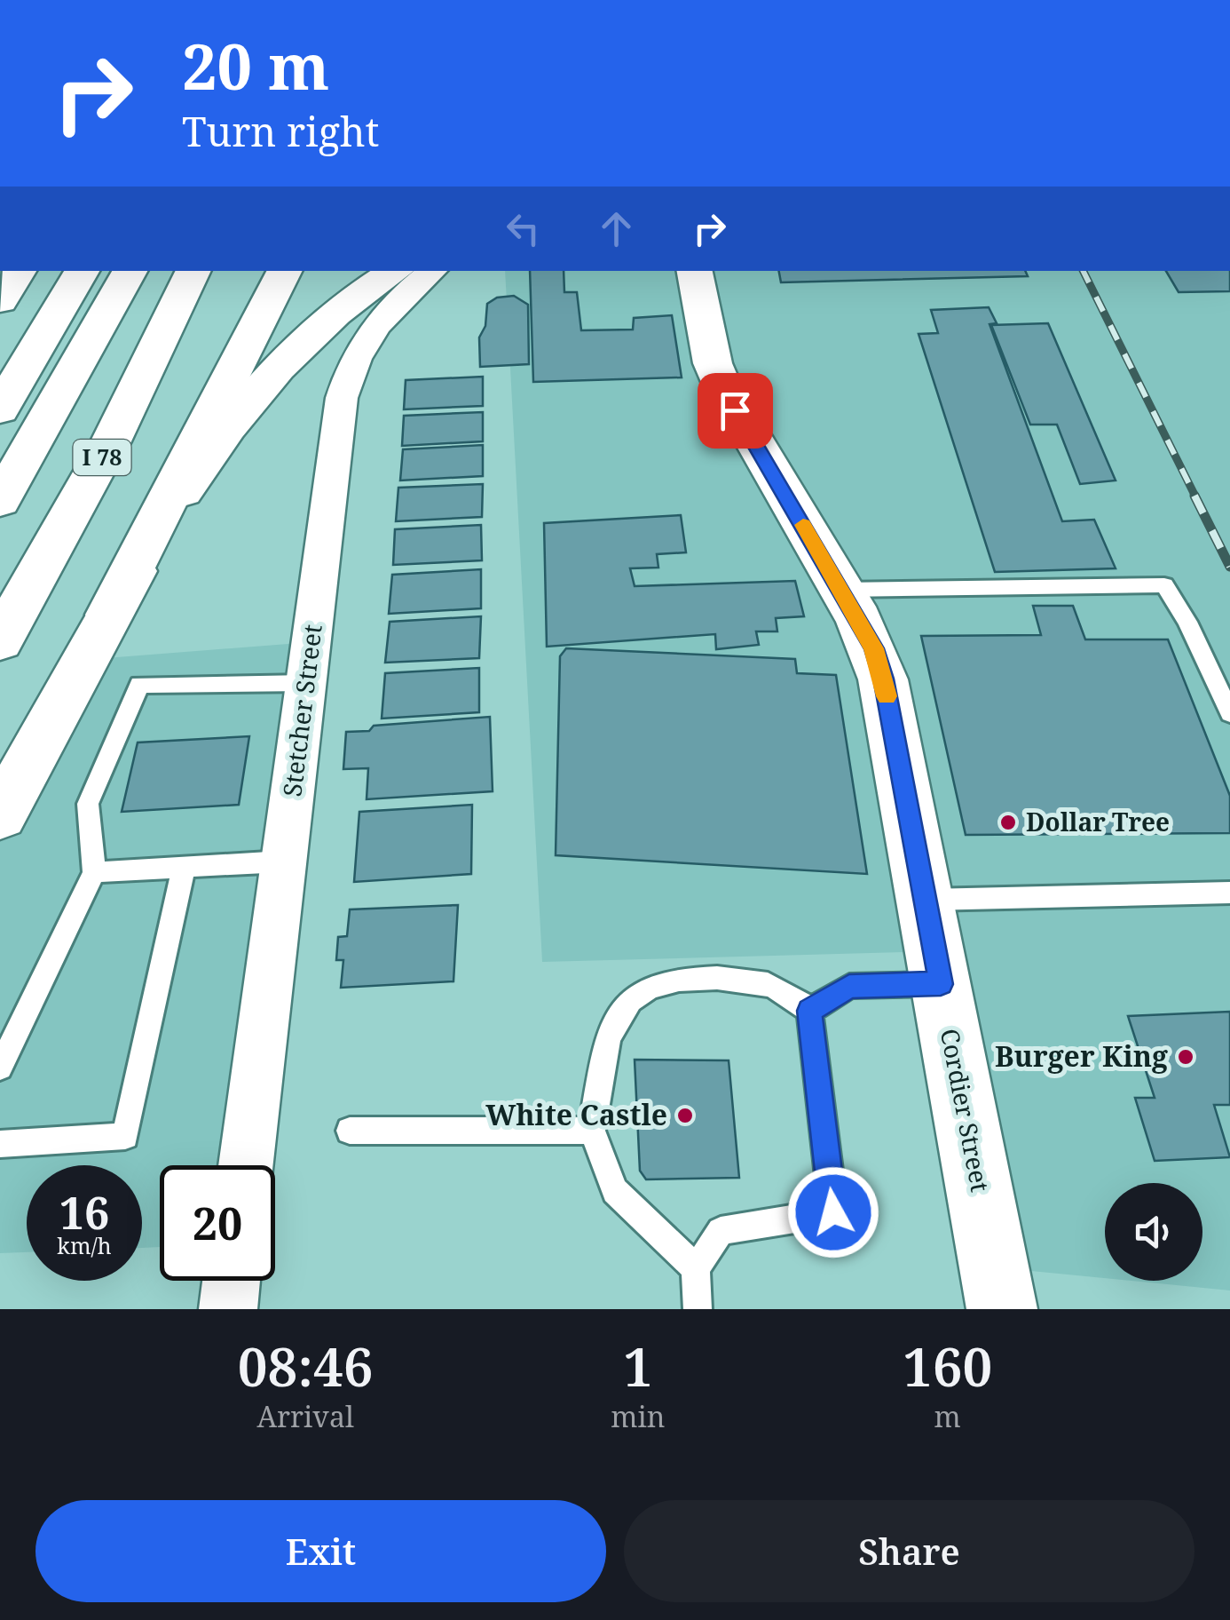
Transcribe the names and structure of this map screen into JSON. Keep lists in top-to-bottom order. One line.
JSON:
{"streets":{"main road":["I 78","Cordier Street"],"street":["Stetcher Street"]},"places":["Dollar Tree","Burger King","White Castle"],"page":{"turn":["20 m","Turn right"],"speed":"16 km/h","limit":"20","eta":["08:46","Arrival","1","min","160","m"],"buttons":["Exit","Share"]}}
